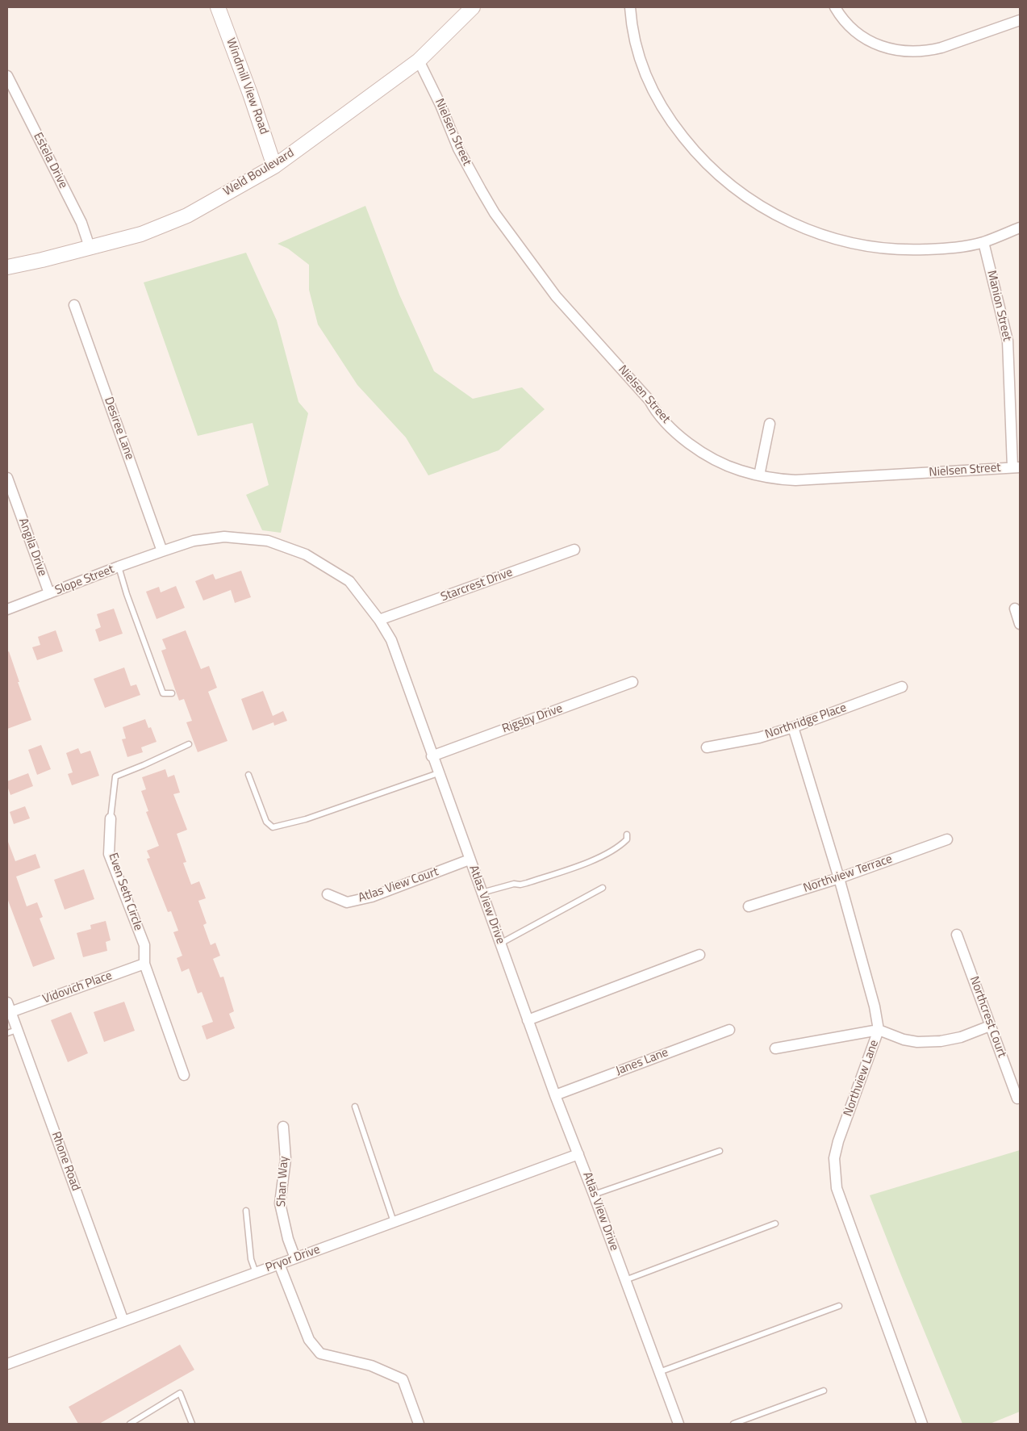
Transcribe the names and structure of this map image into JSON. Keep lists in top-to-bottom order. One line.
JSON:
{"streets":{"main road":["Windmill View Road","Weld Boulevard"],"street":["Nielsen Street","Estela Drive","Manion Street","Desiree Lane","Angila Drive","Slope Street","Starcrest Drive","Rigsby Drive","Northridge Place","Northview Terrace","Atlas View Court","Even Seth Circle","Atlas View Drive","Vidovich Place","Northcrest Court","Janes Lane","Northview Lane","Rhone Road","Shan Way","Pryor Drive"]},"crossings":[["Windmill View Road","Weld Boulevard"],["Nielsen Street","Weld Boulevard"],["Nielsen Street","Manion Street"],["Estela Drive","Weld Boulevard"],["Desiree Lane","Slope Street"],["Desiree Lane","Atlas View Drive"],["Angila Drive","Slope Street"],["Slope Street","Atlas View Drive"],["Starcrest Drive","Atlas View Drive"],["Rigsby Drive","Atlas View Drive"],["Northridge Place","Northview Lane"],["Northview Terrace","Northview Lane"],["Atlas View Court","Atlas View Drive"],["Even Seth Circle","Vidovich Place"],["Atlas View Drive","Janes Lane"],["Atlas View Drive","Pryor Drive"],["Vidovich Place","Rhone Road"],["Rhone Road","Pryor Drive"],["Shan Way","Pryor Drive"]]}
